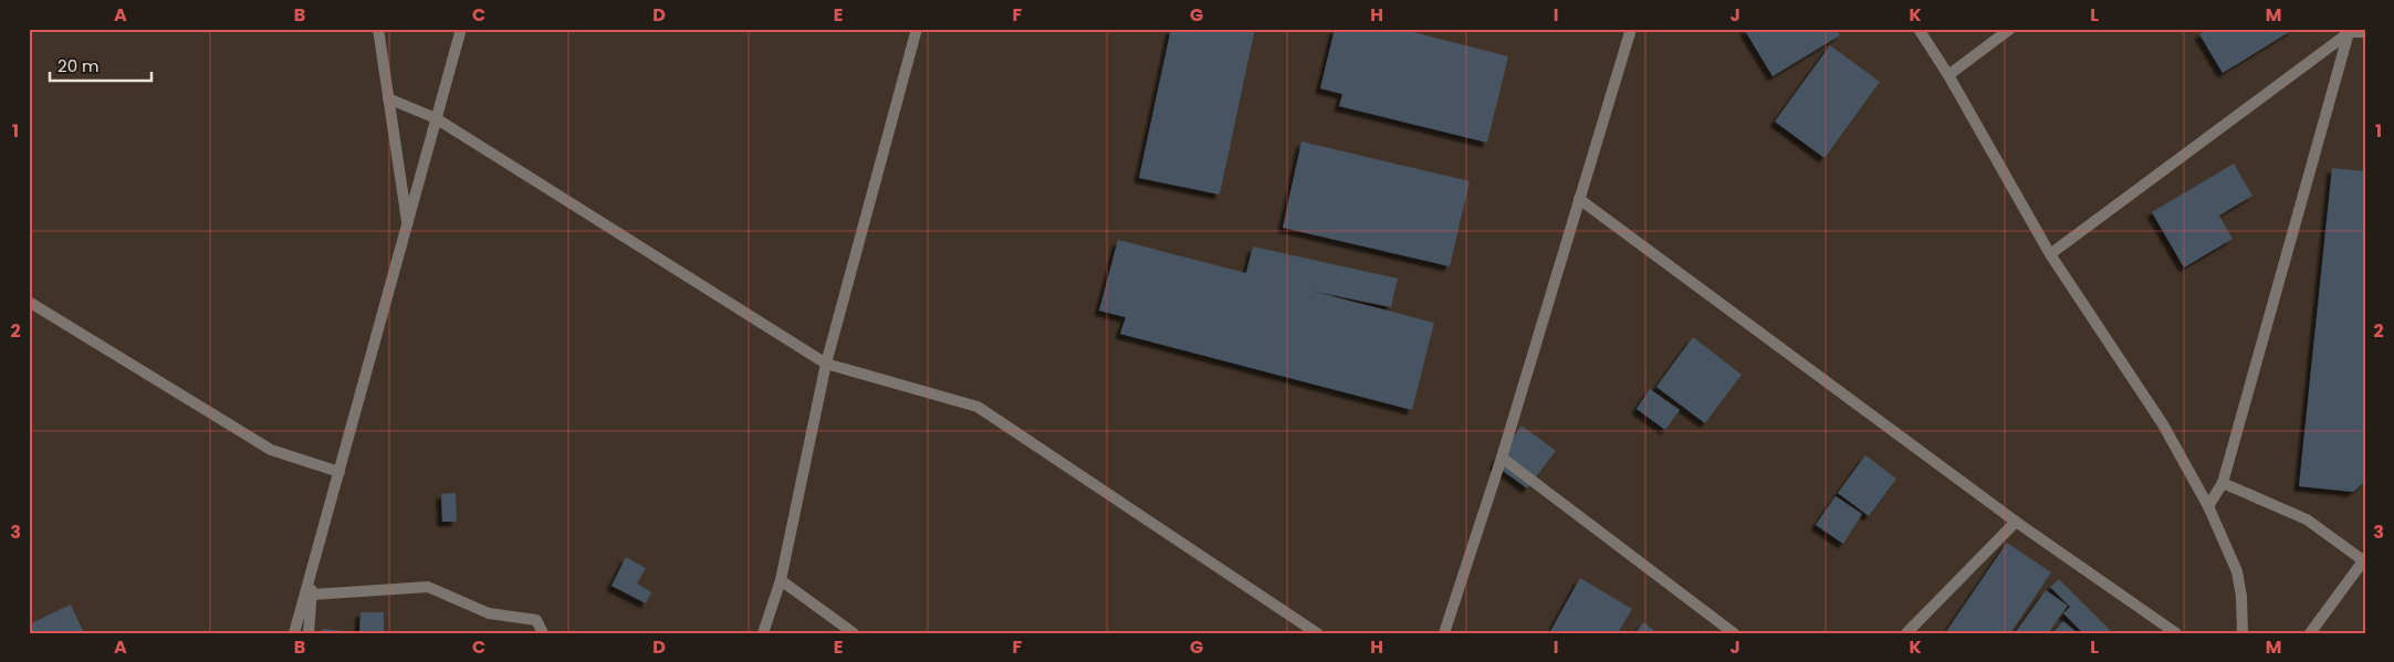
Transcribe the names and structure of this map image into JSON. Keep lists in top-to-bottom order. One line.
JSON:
{"scale_bar":"20 m","grid":{"columns":["A","B","C","D","E","F","G","H","I","J","K","L","M"],"rows":["1","2","3"]}}
